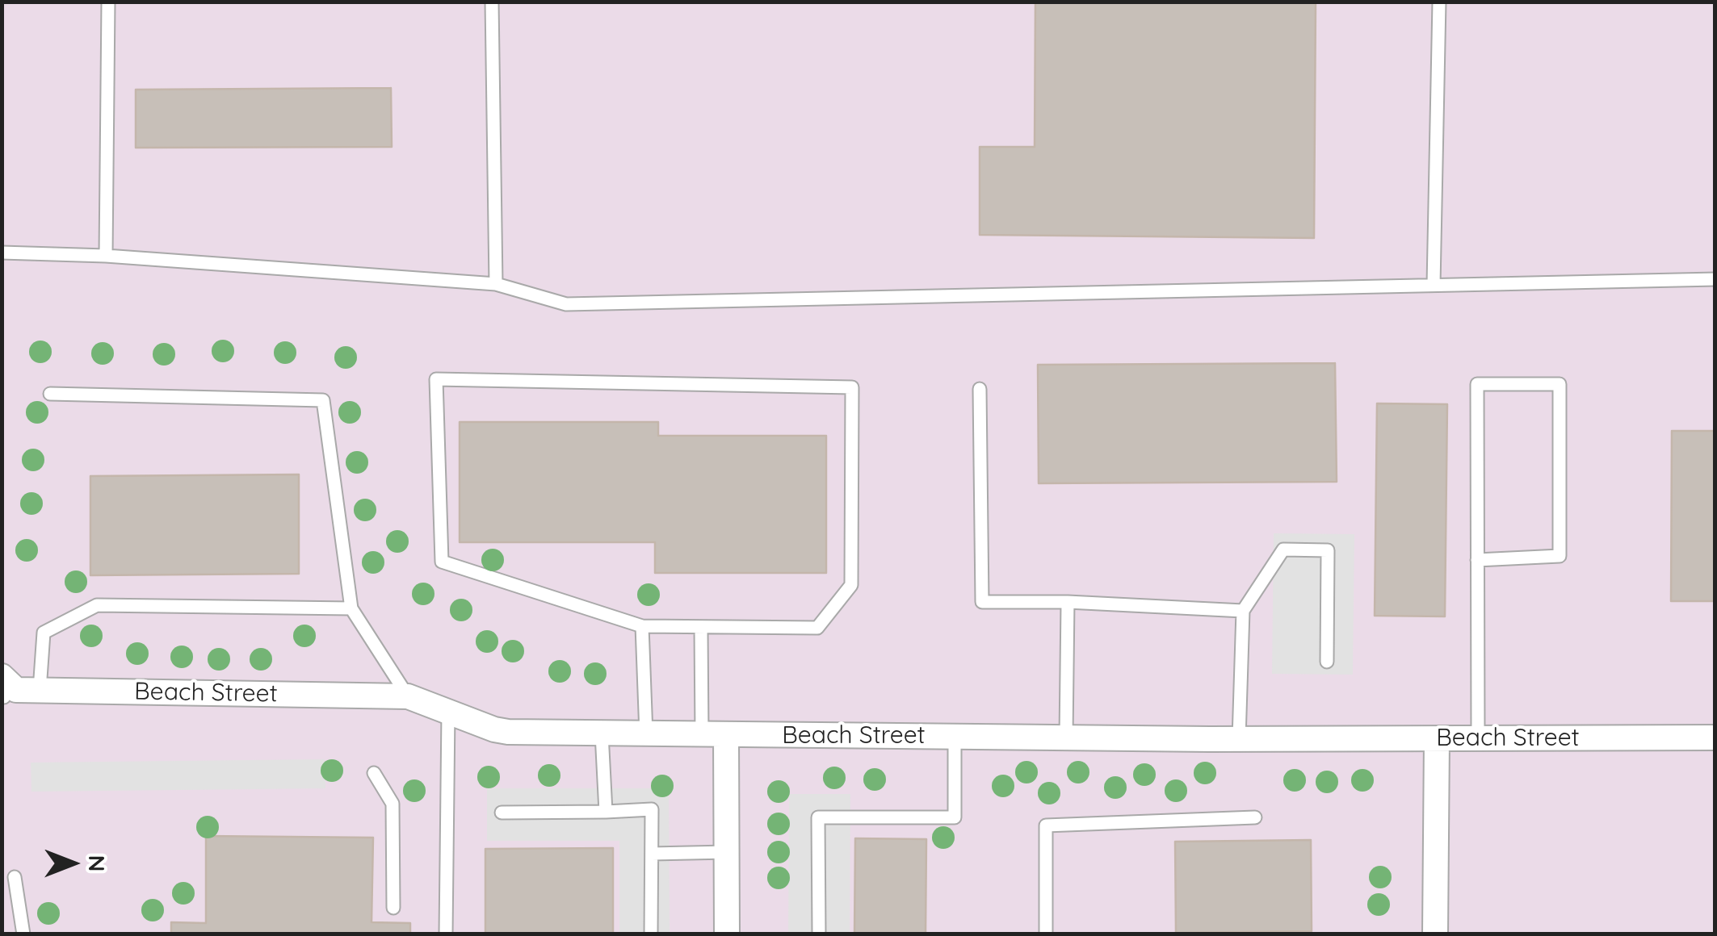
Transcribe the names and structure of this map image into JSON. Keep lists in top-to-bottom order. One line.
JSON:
{"streets":{"street":["Beach Street"]},"north":"right"}
